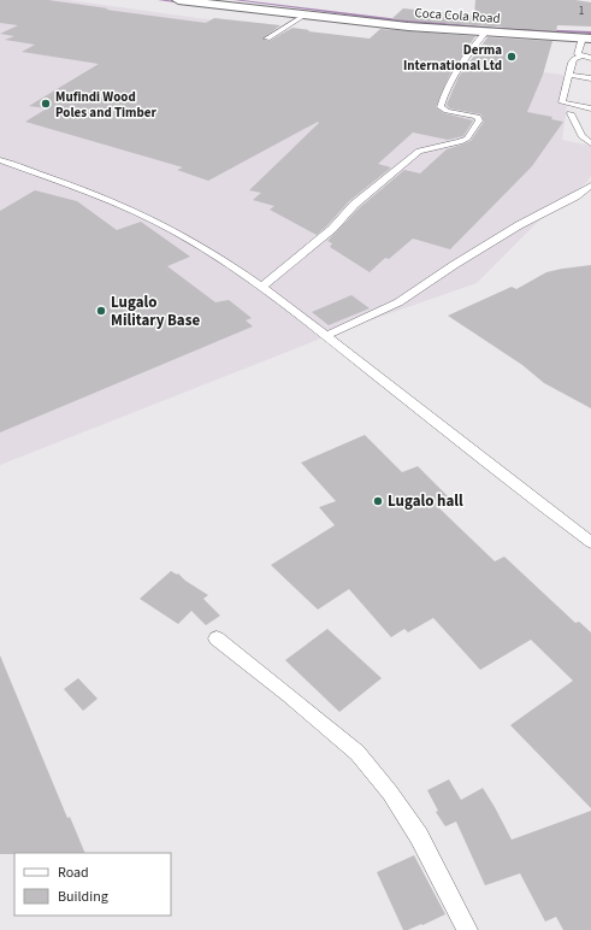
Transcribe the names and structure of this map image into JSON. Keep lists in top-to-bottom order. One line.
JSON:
{"streets":{"main road":["Coca Cola Road"]},"places":["Derma International Ltd","Mufindi Wood Poles and Timber","Lugalo Military Base","Lugalo hall"],"house_numbers":["1"],"legend":["Road","Building"]}
